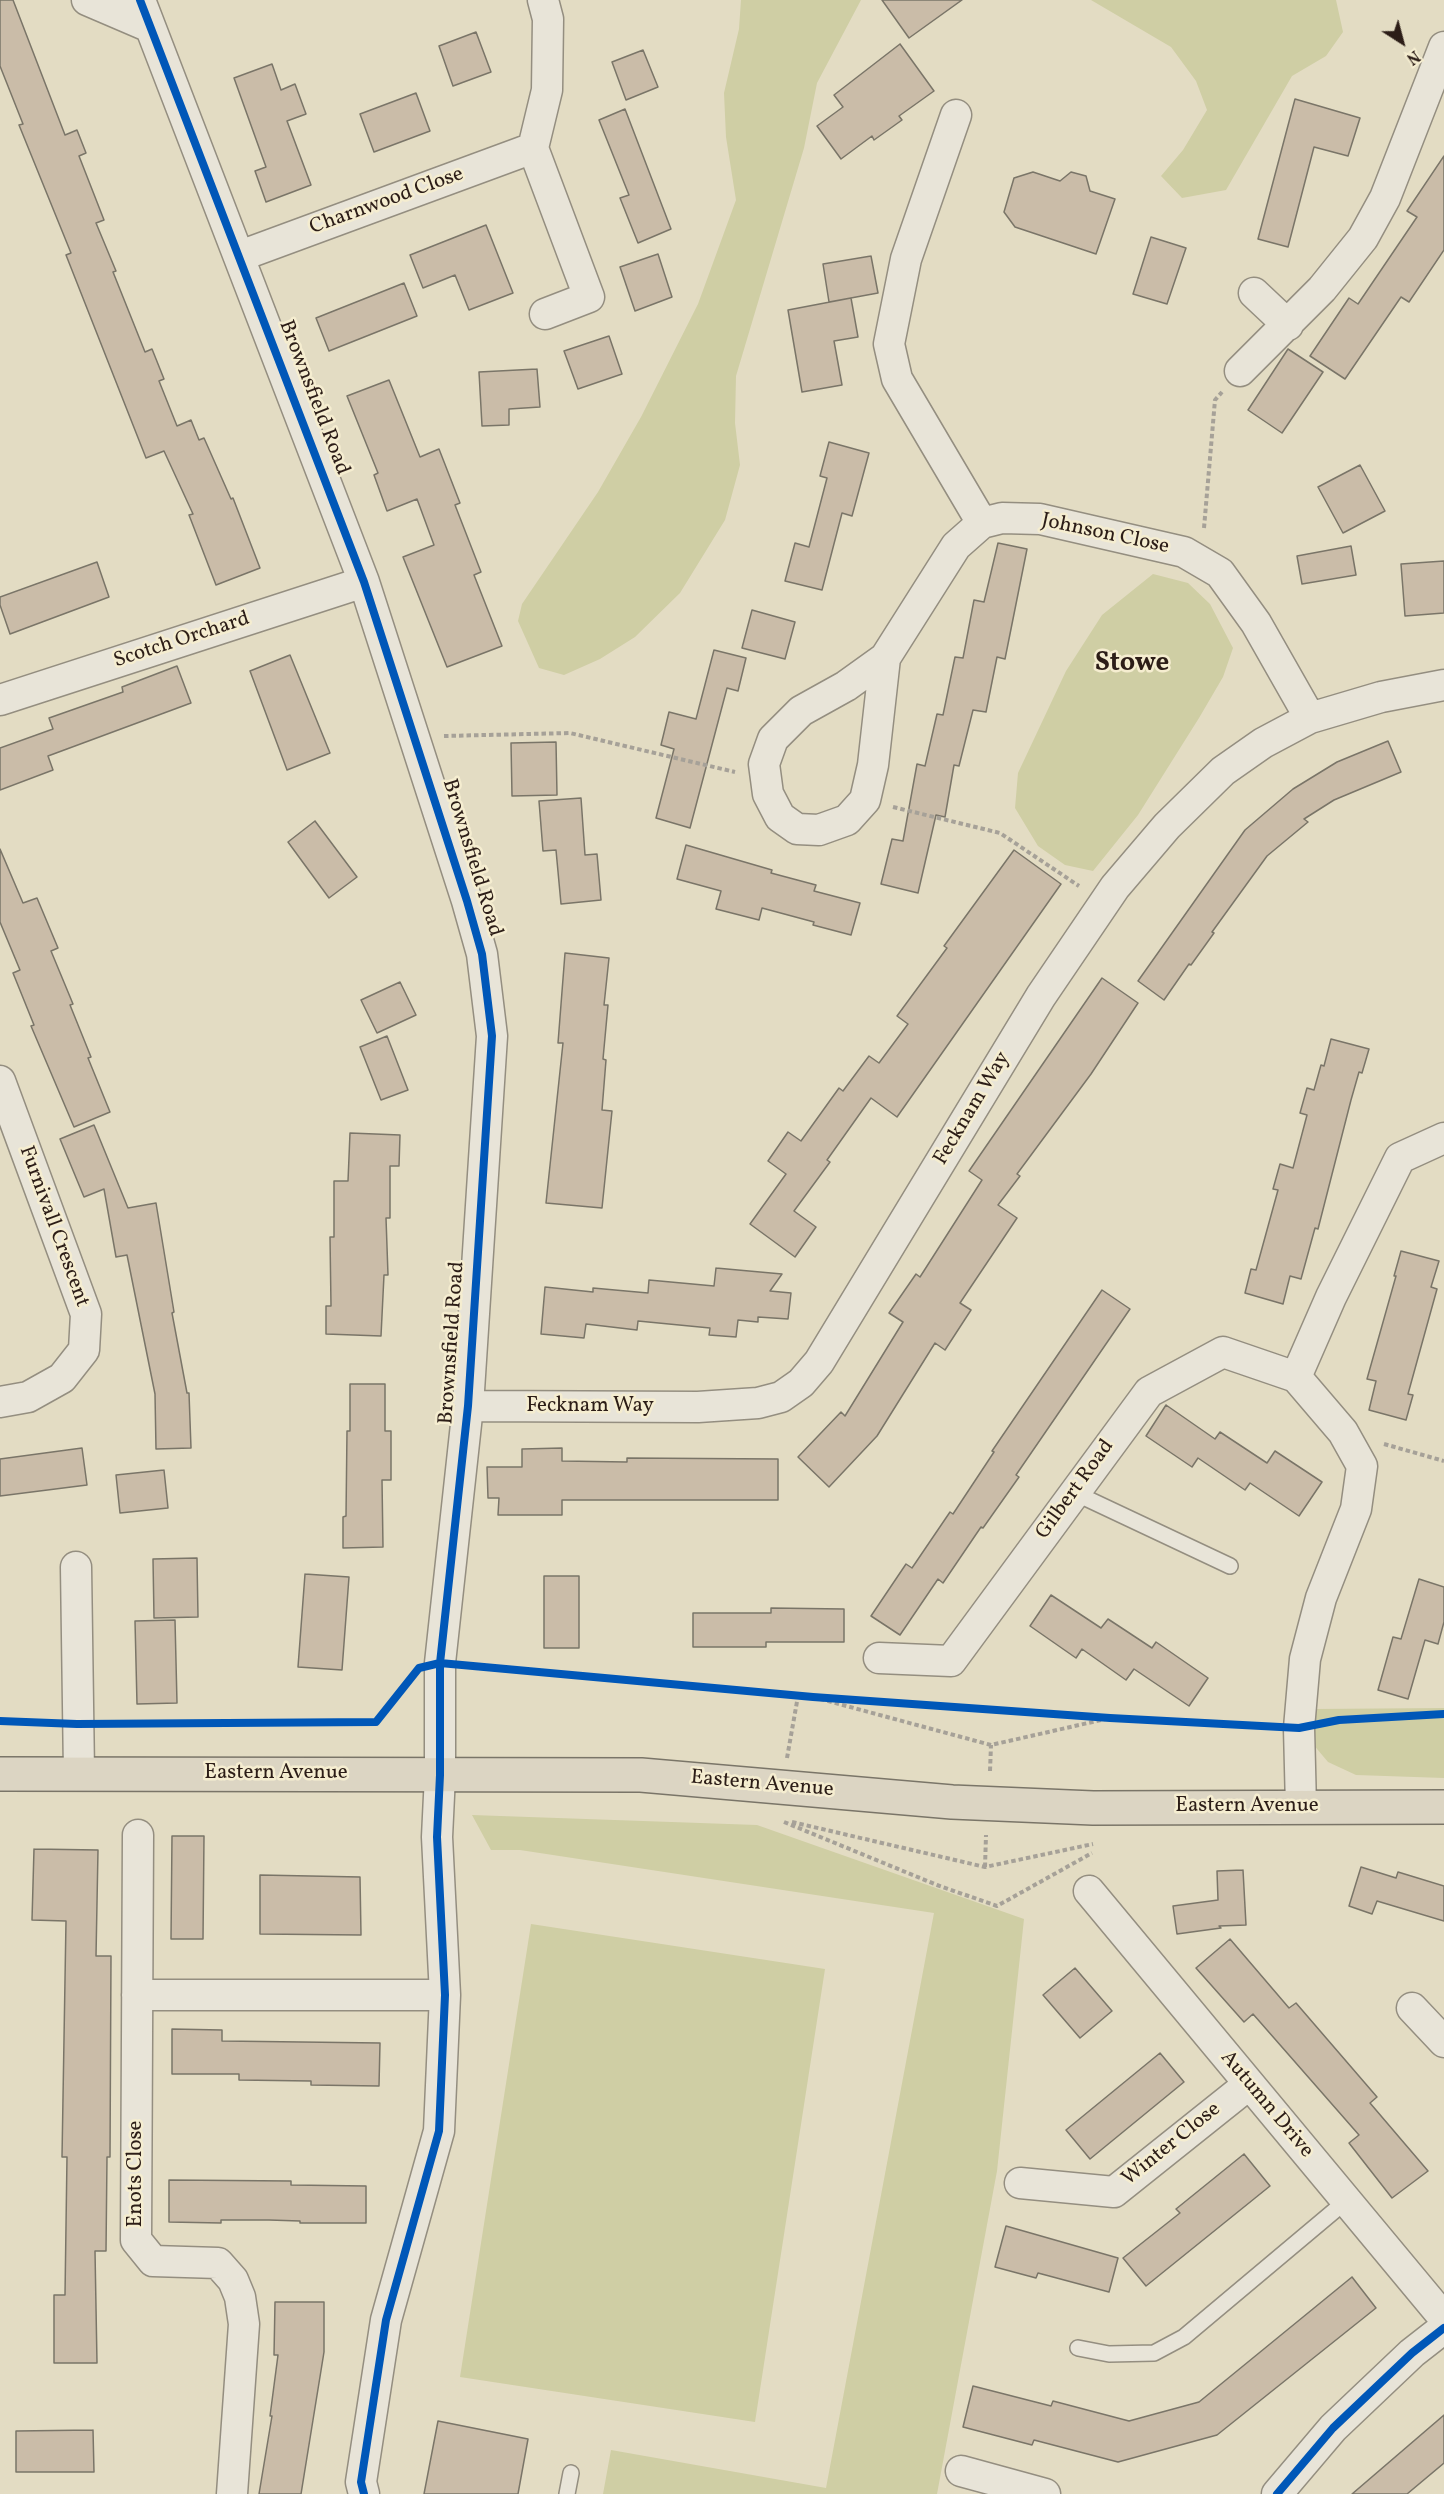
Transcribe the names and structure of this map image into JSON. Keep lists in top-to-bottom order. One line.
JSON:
{"streets":{"highway":["Eastern Avenue"],"street":["Charnwood Close","Brownsfield Road","Johnson Close","Scotch Orchard","Fecknam Way","Furnivall Crescent","Gilbert Road","Autumn Drive","Winter Close","Enots Close"]},"crossings":[["Charnwood Close","Brownsfield Road"],["Brownsfield Road","Scotch Orchard"],["Brownsfield Road","Fecknam Way"],["Brownsfield Road","Eastern Avenue"],["Johnson Close","Fecknam Way"],["Autumn Drive","Winter Close"]],"districts":["Stowe"],"north":"bottom right"}
